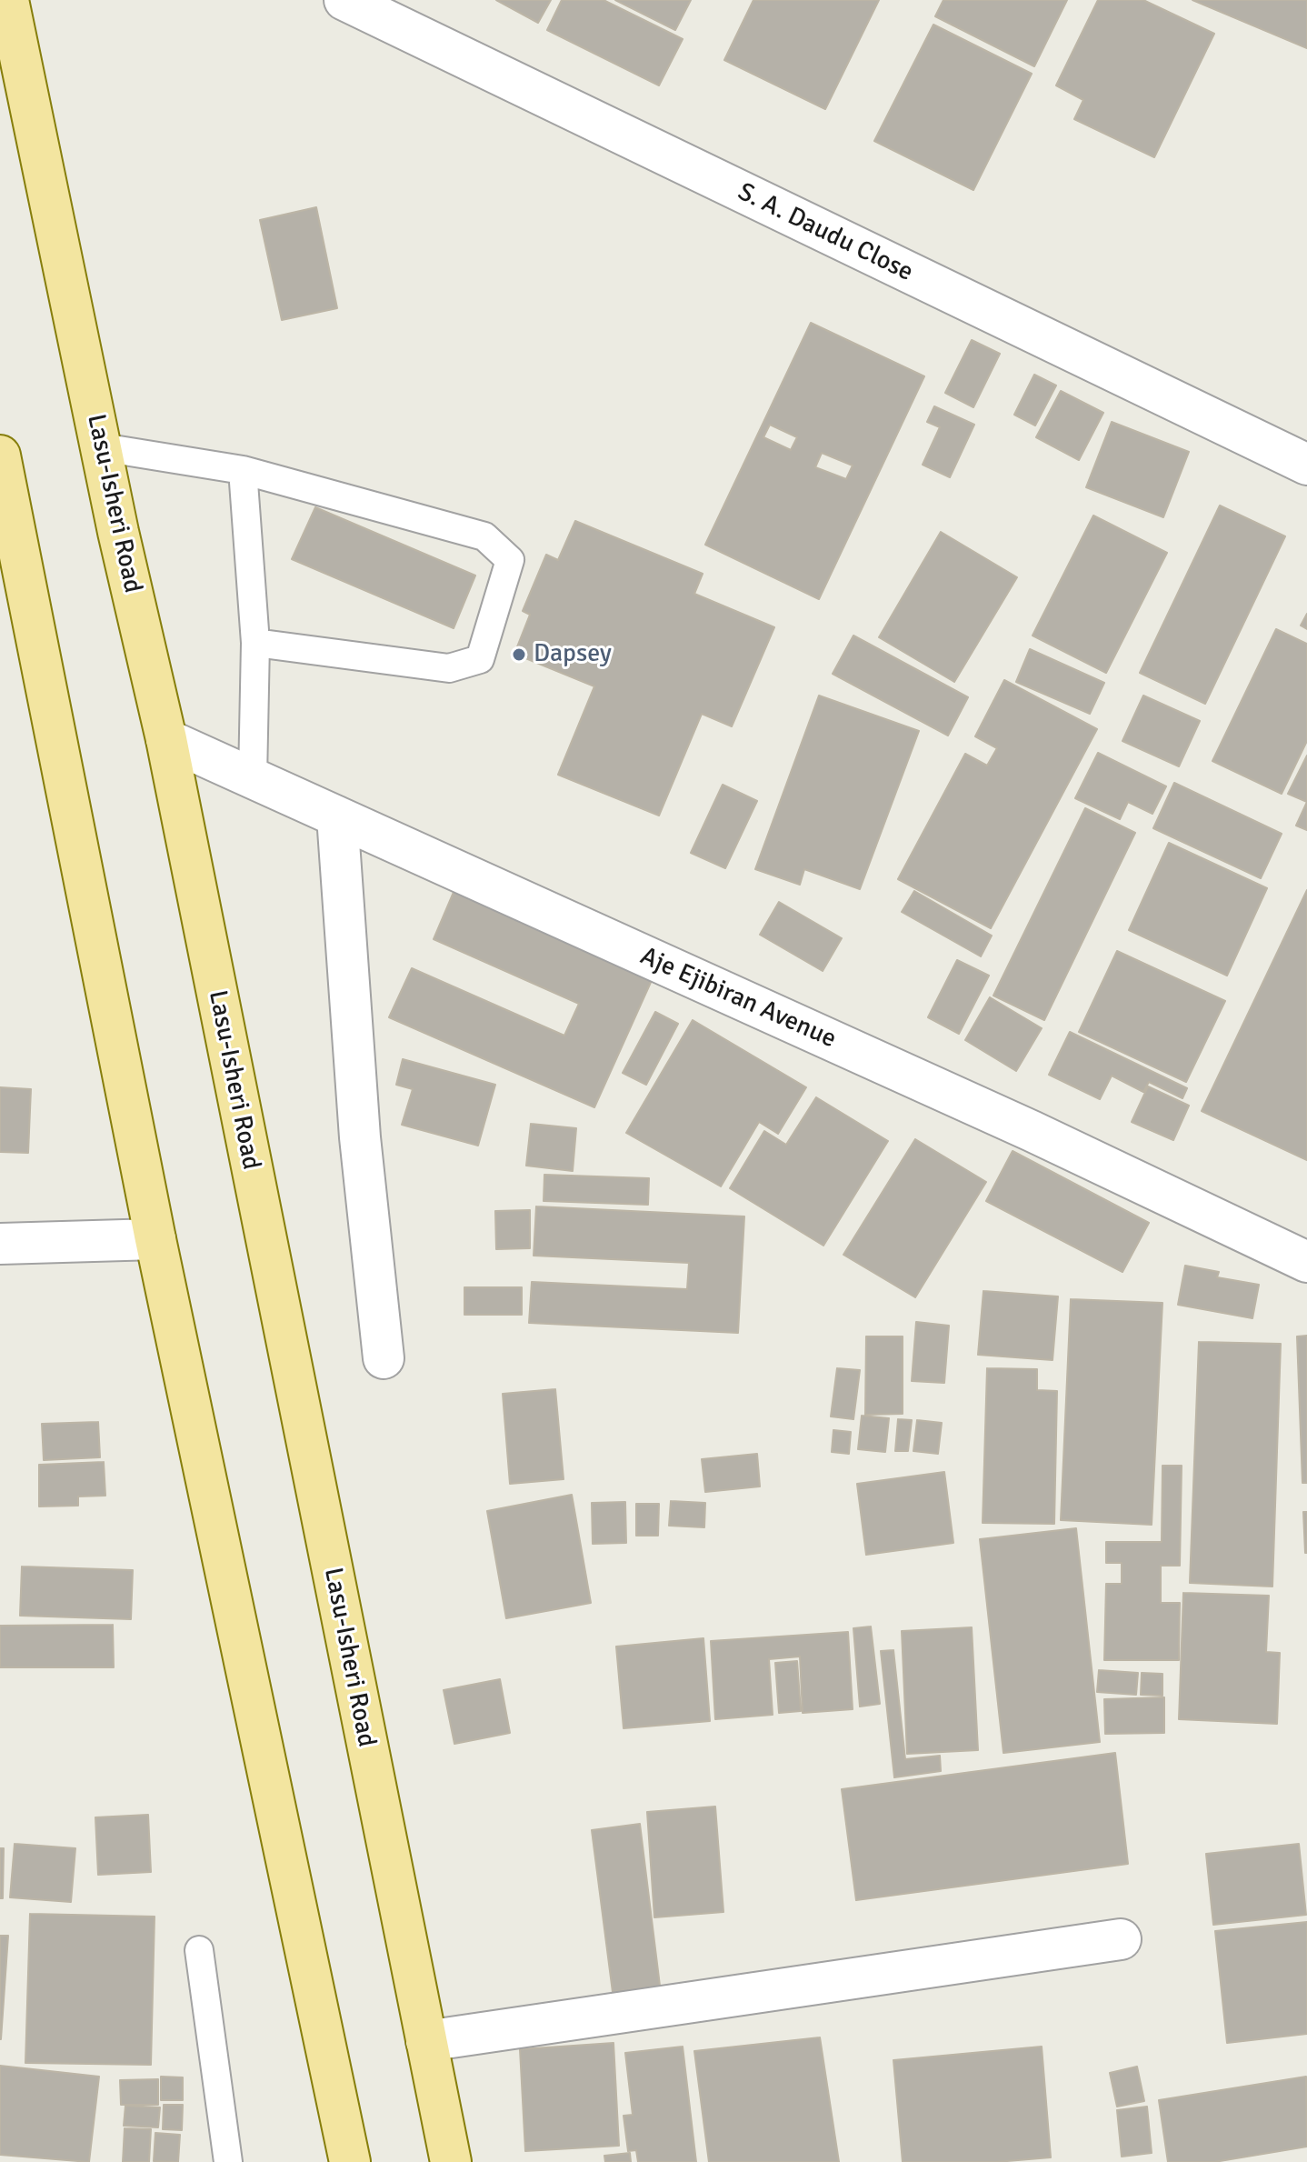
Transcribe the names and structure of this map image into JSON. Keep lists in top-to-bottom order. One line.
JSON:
{"streets":{"main road":["Lasu-Isheri Road"],"street":["S. A. Daudu Close","Aje Ejibiran Avenue"]},"crossings":[["Lasu-Isheri Road","Aje Ejibiran Avenue"]],"places":["Dapsey"]}
